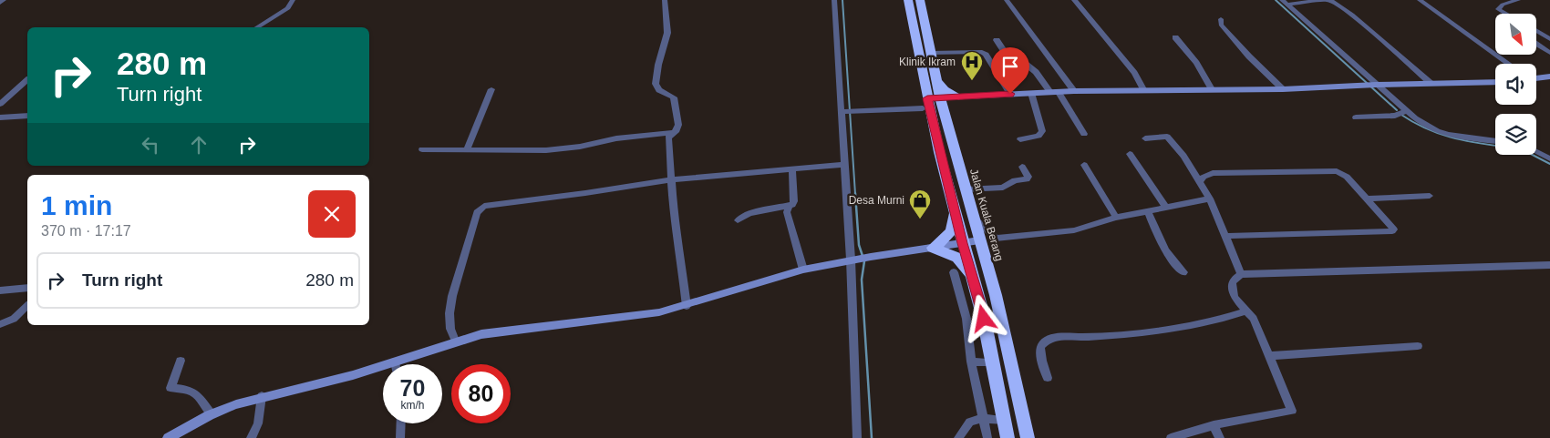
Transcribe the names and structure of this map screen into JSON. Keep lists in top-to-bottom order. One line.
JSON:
{"streets":{"highway":["Jalan Kuala Berang"]},"places":{"hospital":["Klinik Ikram"],"shop":["Desa Murni"]},"north":"bottom right","page":{"turn":["280 m","Turn right"],"heading":["1 min","370 m · 17:17"],"list":[{"name":"Turn right","value":"280 m"}],"speed":"70 km/h","limit":"80"}}
